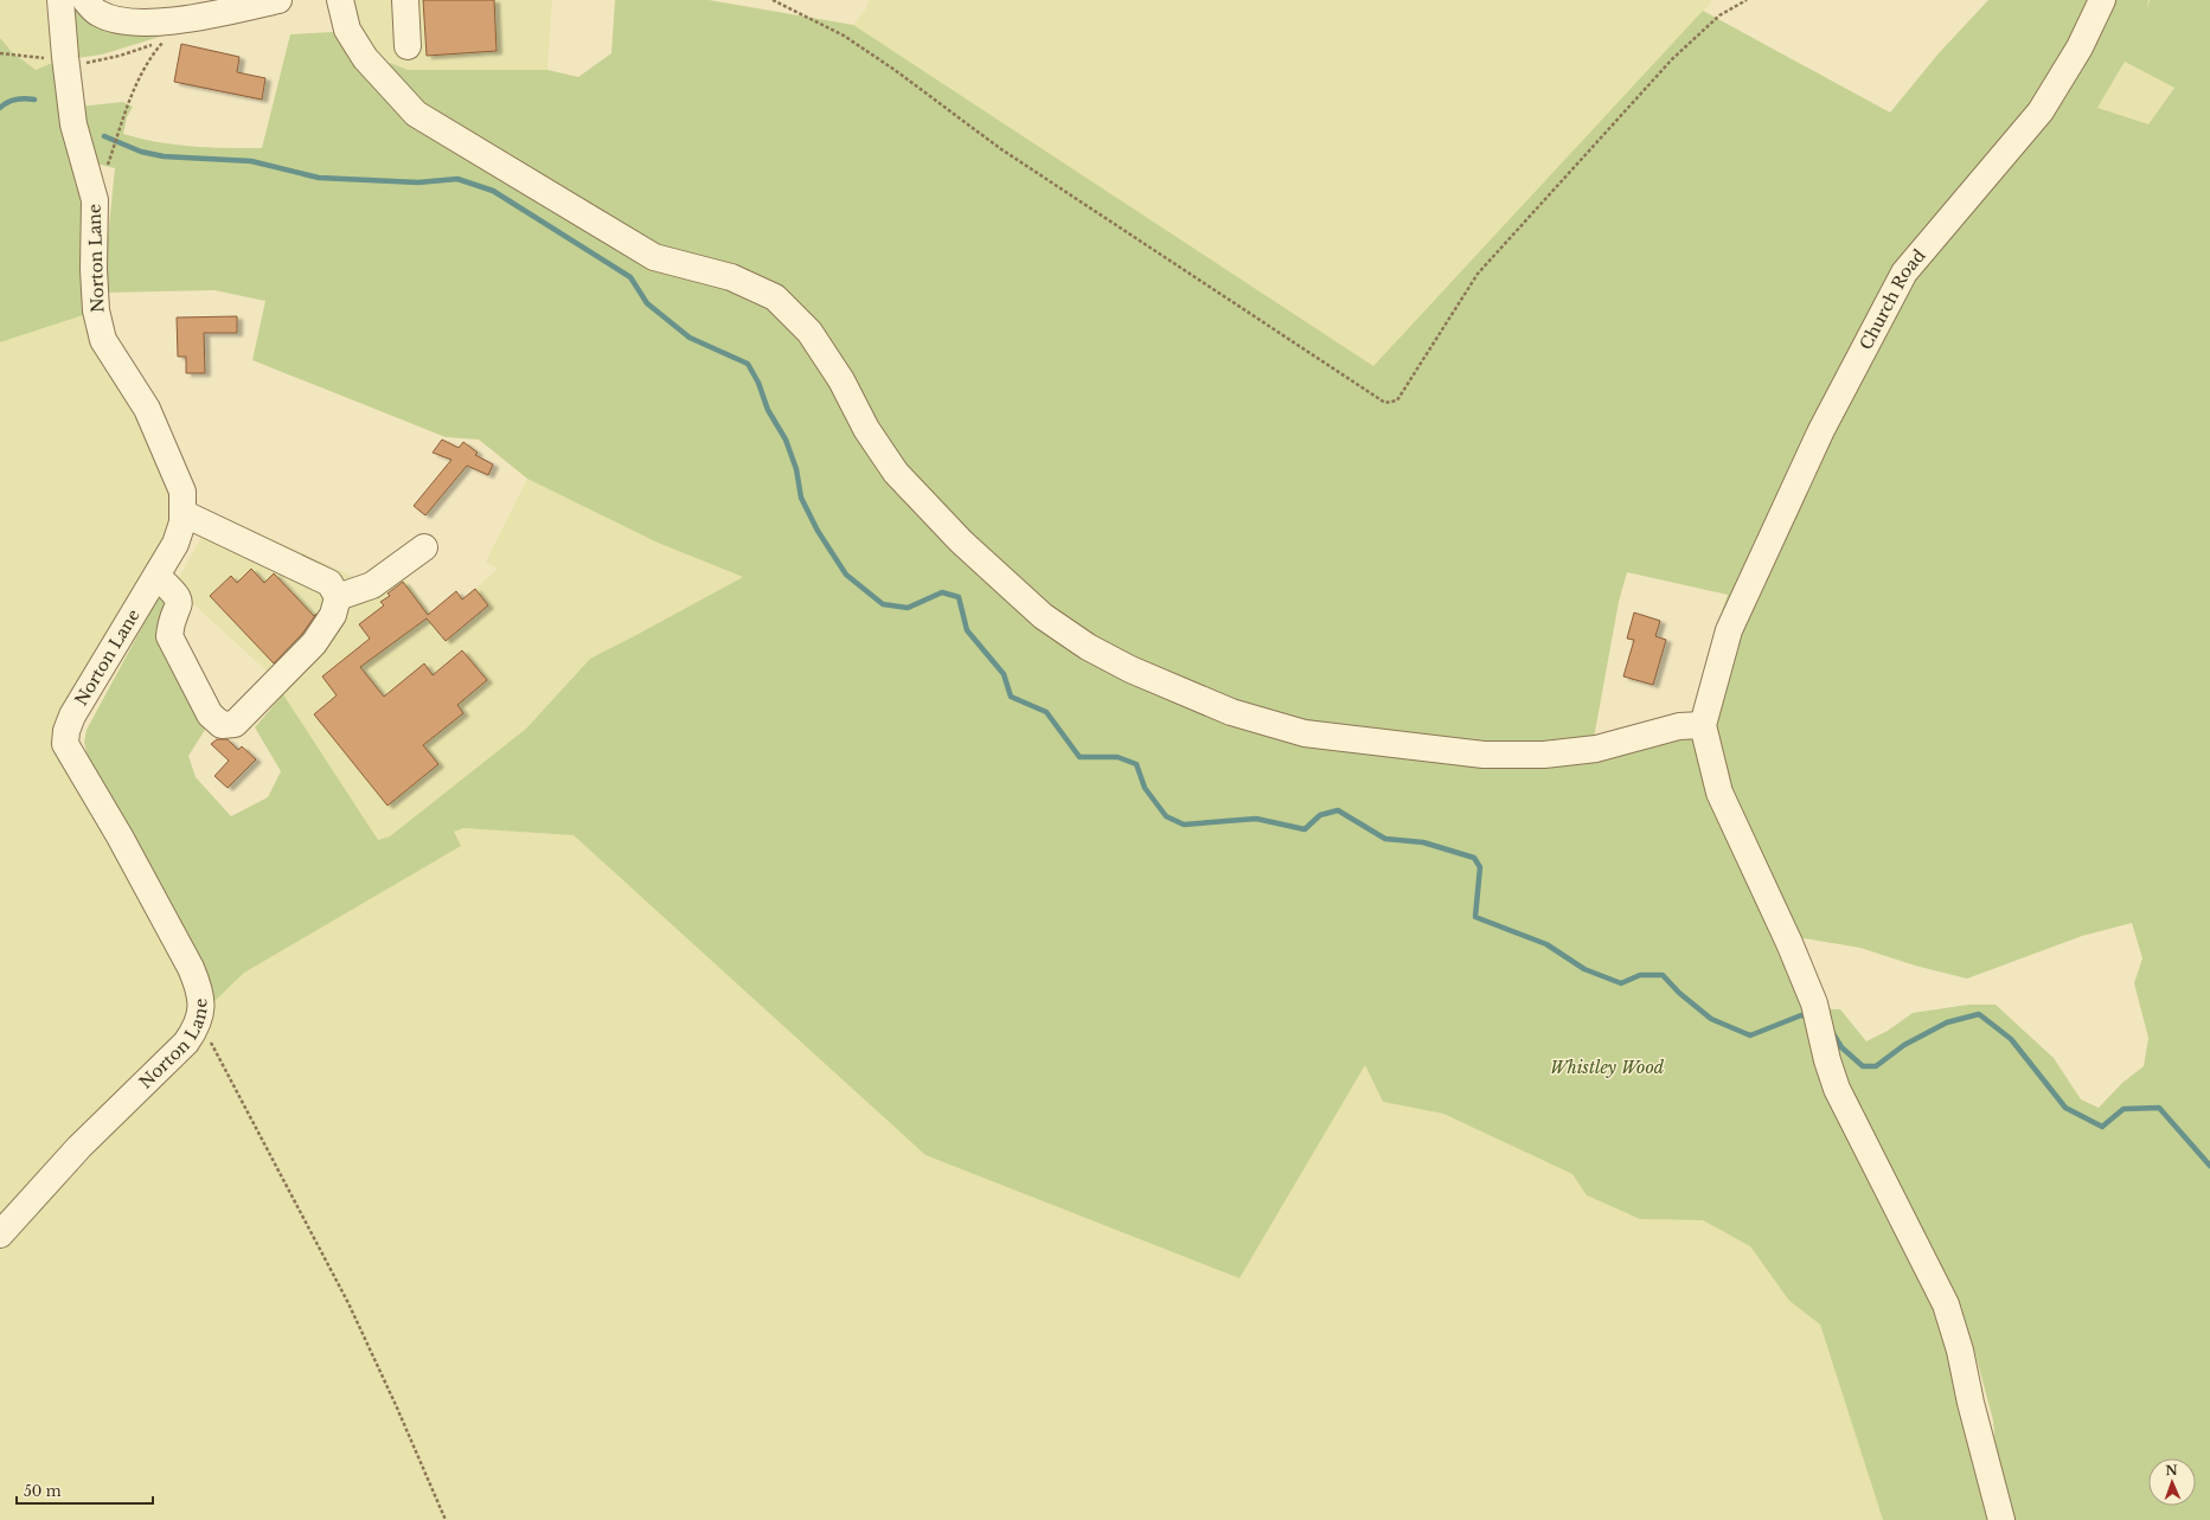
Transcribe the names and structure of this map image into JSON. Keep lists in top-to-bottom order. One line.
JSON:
{"streets":{"street":["Norton Lane","Church Road"]},"parks":["Whistley Wood"],"scale_bar":"50 m","north":"top"}
